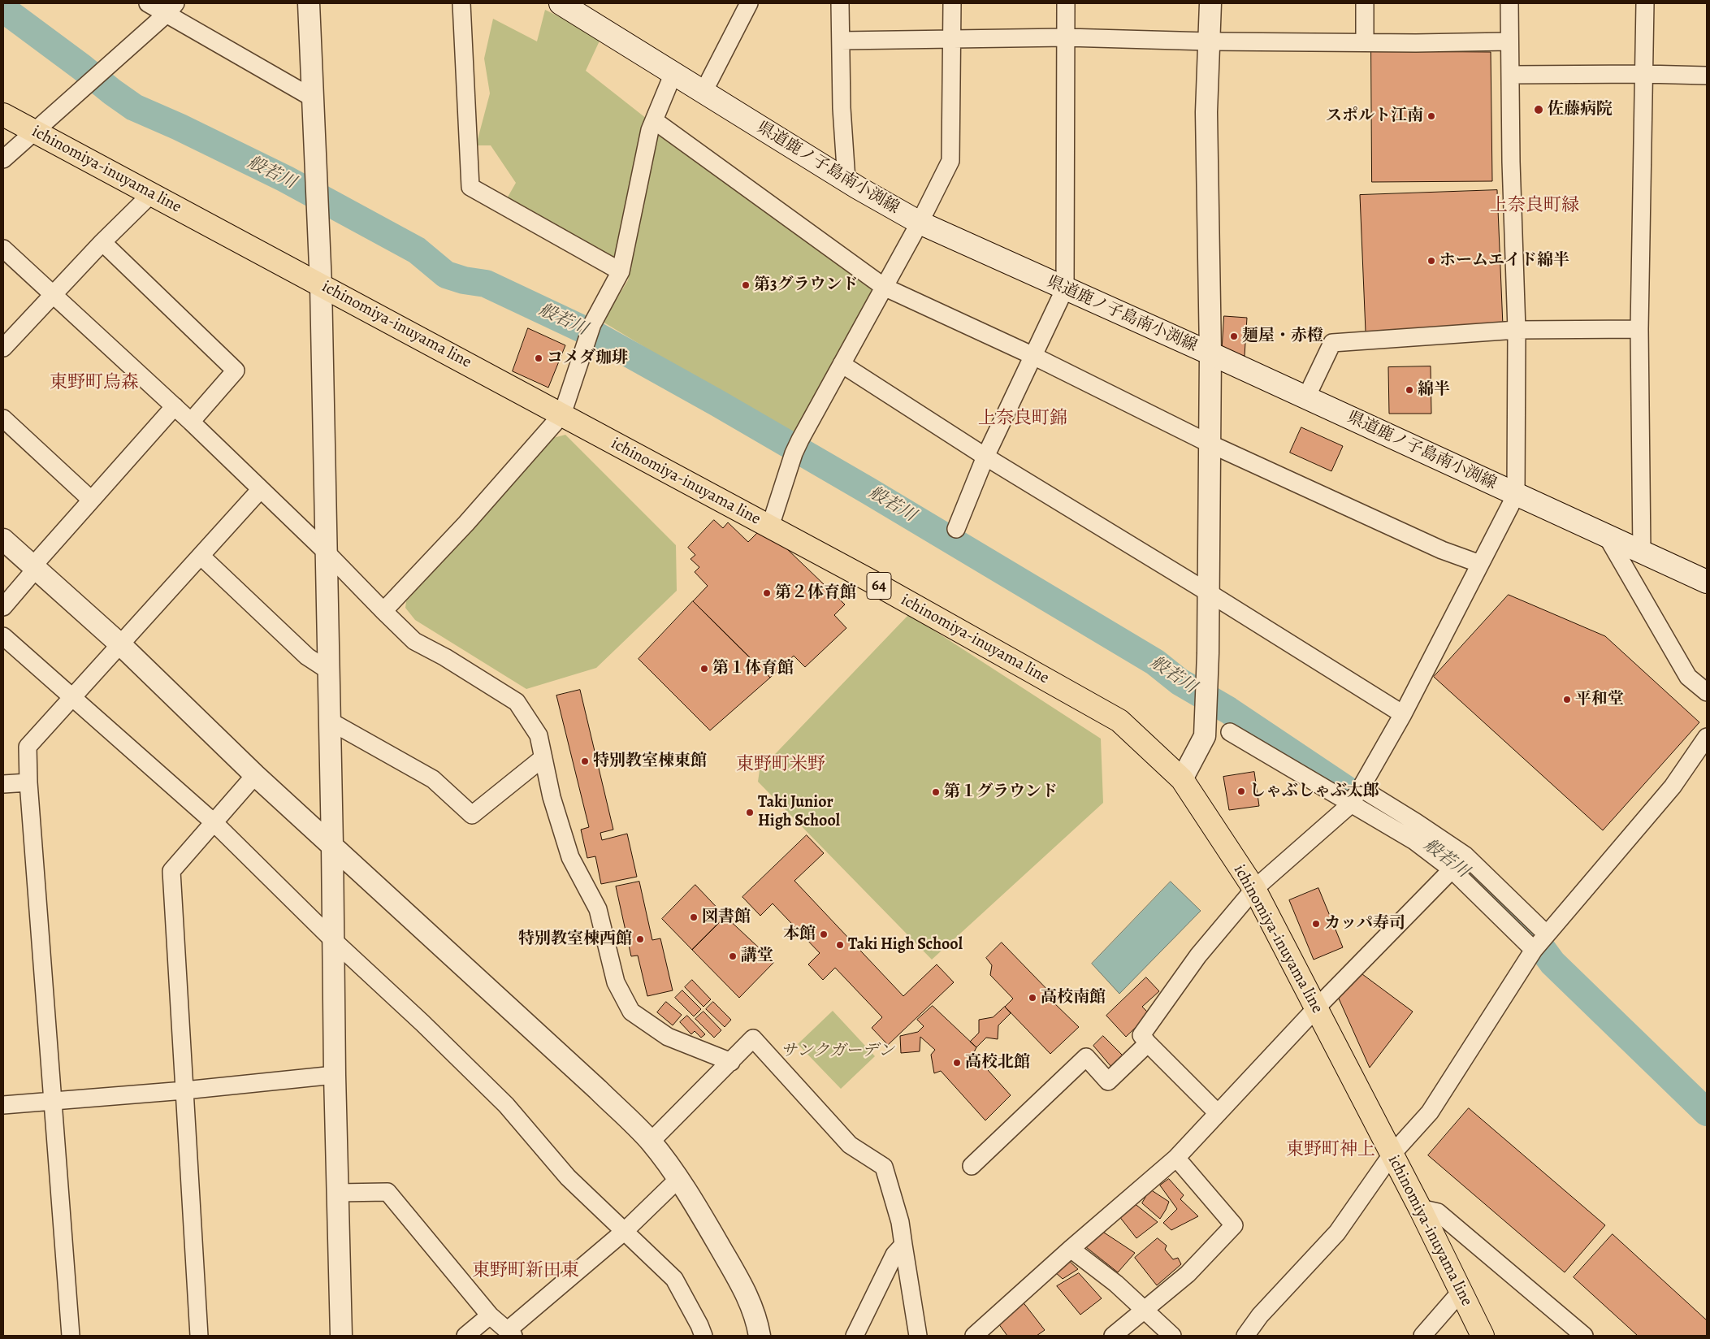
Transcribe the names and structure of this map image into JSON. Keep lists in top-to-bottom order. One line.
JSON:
{"streets":{"main road":["県道鹿ノ子島南小渕線","ichinomiya-inuyama line","64"]},"districts":["上奈良町緑","東野町烏森","上奈良町錦","東野町米野","東野町神上","東野町新田東"],"water":["般若川"],"parks":["サンクガーデン"],"places":["佐藤病院","スポルト江南","ホームエイド綿半","第3グラウンド","麺屋・赤橙","コメダ珈琲","綿半","第２体育館","第１体育館","平和堂","特別教室棟東館","しゃぶしゃぶ太郎","第１グラウンド","Taki Junior High School","図書館","カッパ寿司","本館","特別教室棟西館","Taki High School","講堂","高校南館","高校北館"]}
